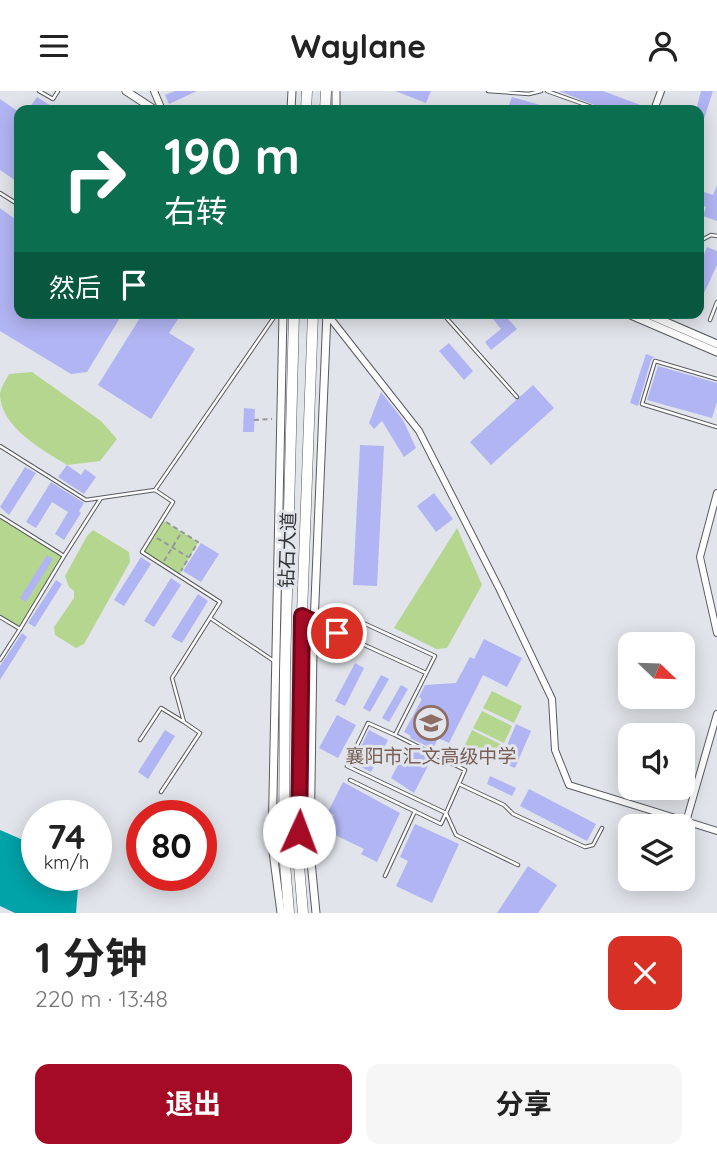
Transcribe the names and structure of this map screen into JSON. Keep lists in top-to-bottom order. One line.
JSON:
{"streets":{"highway":["钻石大道"]},"places":{"school or university":["襄阳市汇文高级中学"]},"north":"bottom right","page":{"header":"Waylane","turn":["190 m","右转"],"then":"然后","speed":"74 km/h","limit":"80","heading":["1 分钟","220 m · 13:48"],"buttons":["退出","分享"]}}
